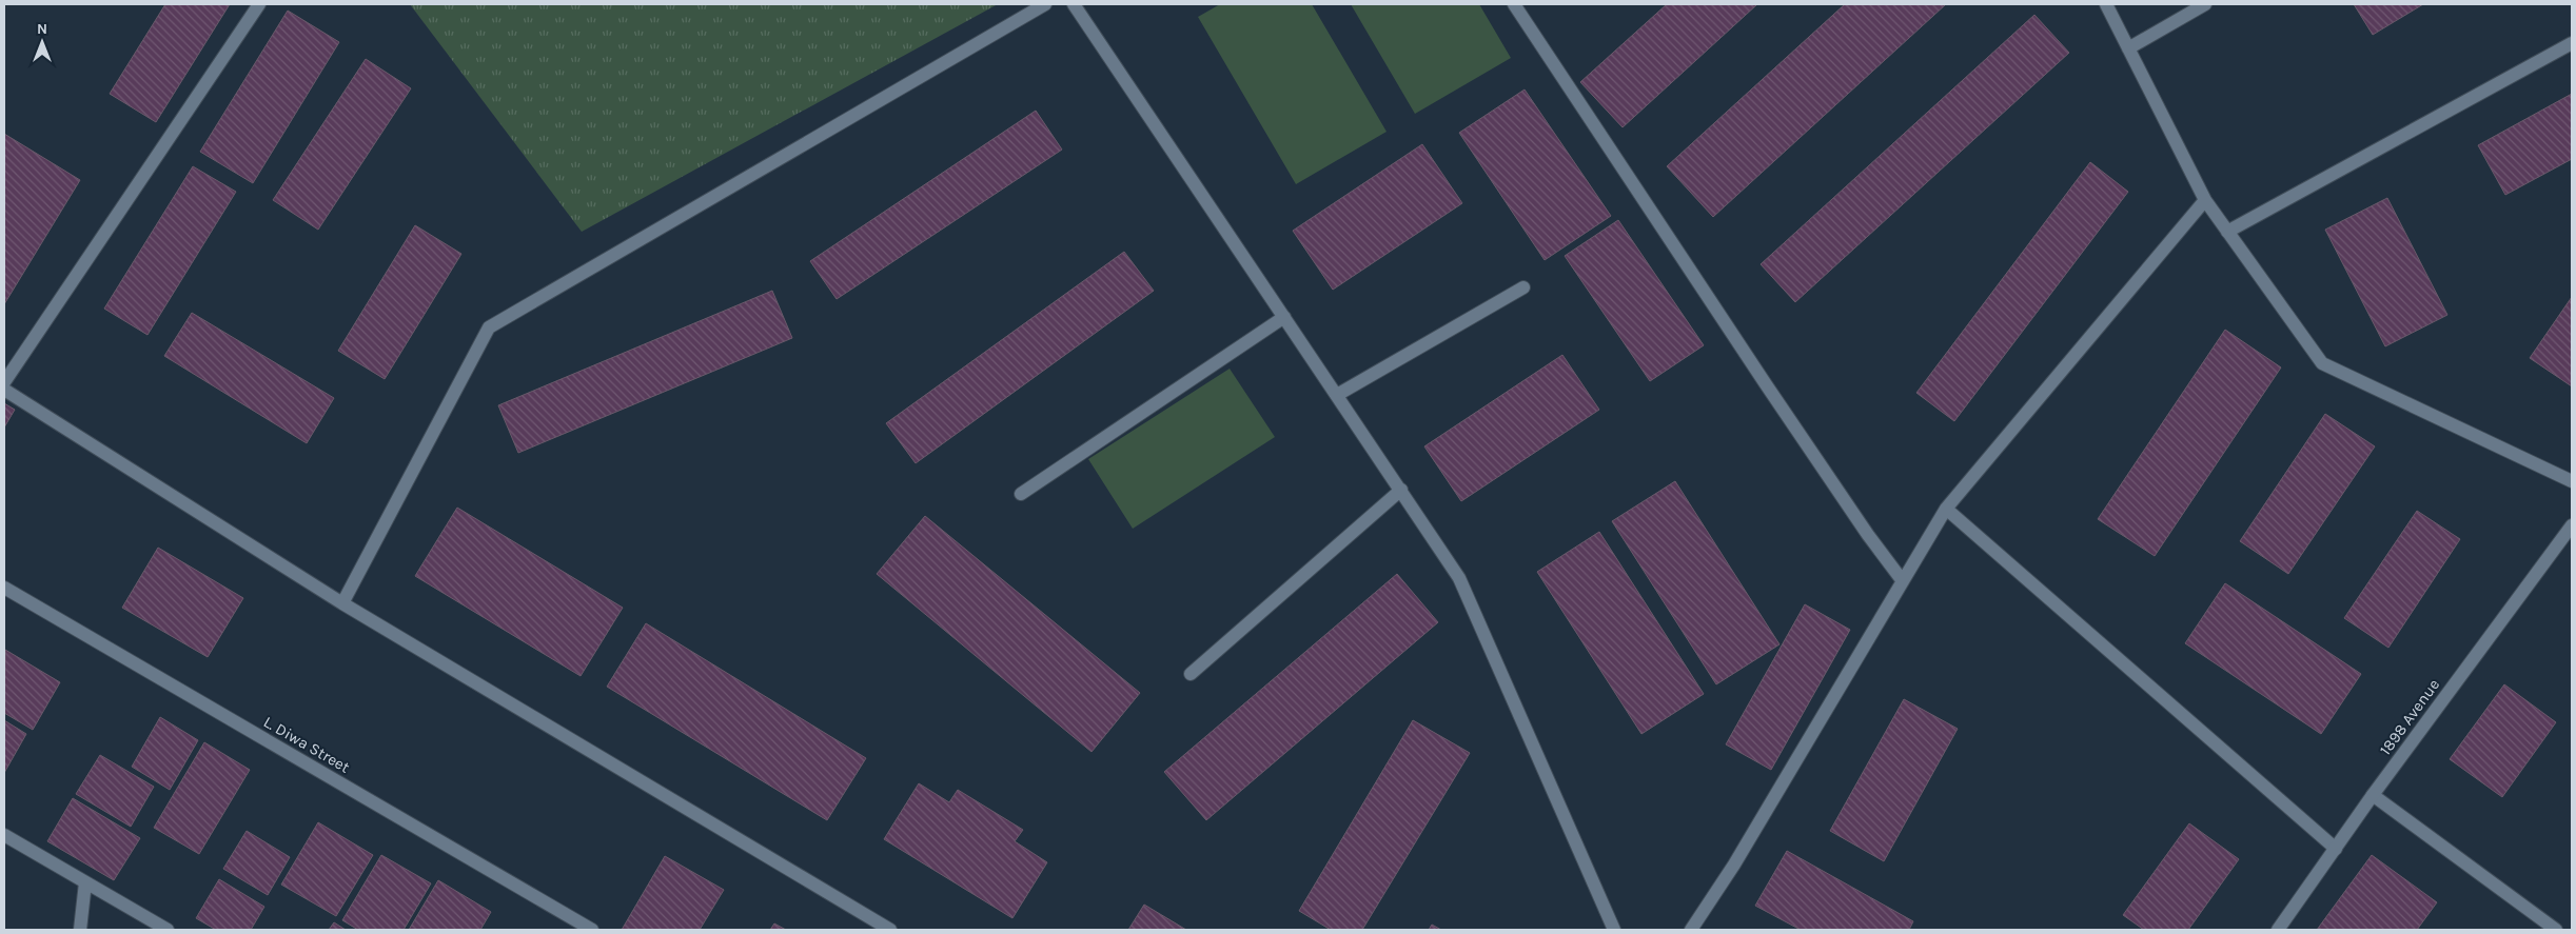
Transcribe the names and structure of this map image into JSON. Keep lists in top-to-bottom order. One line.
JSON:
{"streets":{"street":["1898 Avenue","L. Diwa Street"]},"north":"top"}
